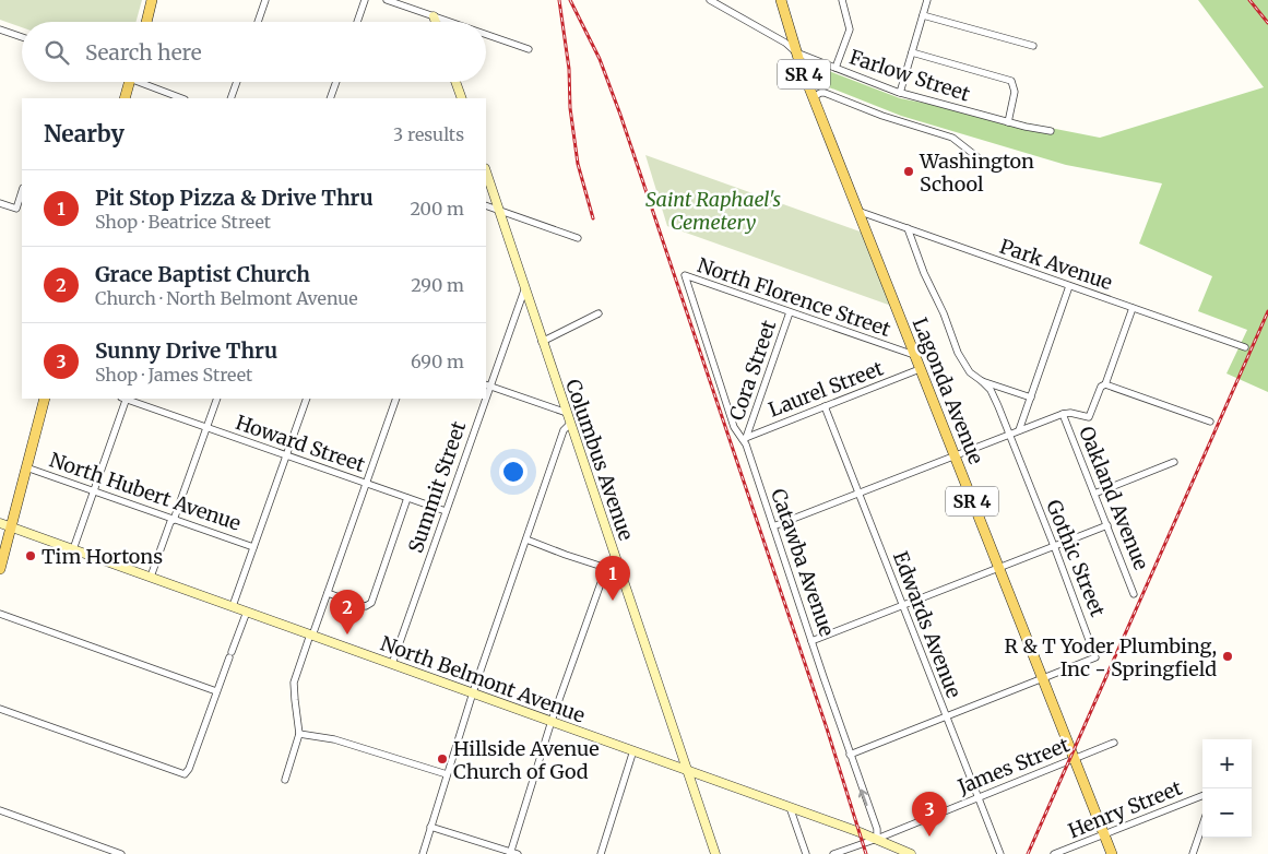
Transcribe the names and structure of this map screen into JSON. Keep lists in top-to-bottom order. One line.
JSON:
{"streets":{"main road":["SR 4","Lagonda Avenue"],"street":["Farlow Street","Park Avenue","North Florence Street","Cora Street","Laurel Street","Howard Street","Columbus Avenue","Summit Street","North Hubert Avenue","Oakland Avenue","Gothic Street","Catawba Avenue","Edwards Avenue","North Belmont Avenue","James Street","Henry Street"]},"crossings":[["Farlow Street","Lagonda Avenue"],["Park Avenue","Lagonda Avenue"],["Park Avenue","Gothic Street"],["North Florence Street","Cora Street"],["North Florence Street","Lagonda Avenue"],["North Florence Street","Catawba Avenue"],["Cora Street","Laurel Street"],["Cora Street","Catawba Avenue"],["Laurel Street","Lagonda Avenue"],["Laurel Street","Catawba Avenue"],["Laurel Street","Edwards Avenue"],["Lagonda Avenue","Gothic Street"],["Lagonda Avenue","James Street"],["Lagonda Avenue","Henry Street"],["Howard Street","Summit Street"],["Columbus Avenue","Summit Street"],["Columbus Avenue","North Belmont Avenue"],["Summit Street","North Belmont Avenue"],["Gothic Street","Catawba Avenue"],["Gothic Street","Edwards Avenue"],["Catawba Avenue","North Belmont Avenue"],["Catawba Avenue","James Street"],["Edwards Avenue","James Street"],["North Belmont Avenue","James Street"]],"parks":["Saint Raphael's Cemetery"],"places":["Washington School","Tim Hortons","R & T Yoder Plumbing, Inc - Springfield","Hillside Avenue Church of God"],"page":{"search":"Search here","heading":["Nearby","3 results"],"list":[{"mark":"1","name":"Pit Stop Pizza & Drive Thru","note":"Shop · Beatrice Street","value":"200 m"},{"mark":"2","name":"Grace Baptist Church","note":"Church · North Belmont Avenue","value":"290 m"},{"mark":"3","name":"Sunny Drive Thru","note":"Shop · James Street","value":"690 m"}],"pins":["1","2","3"],"map_buttons":["+","−"]}}
